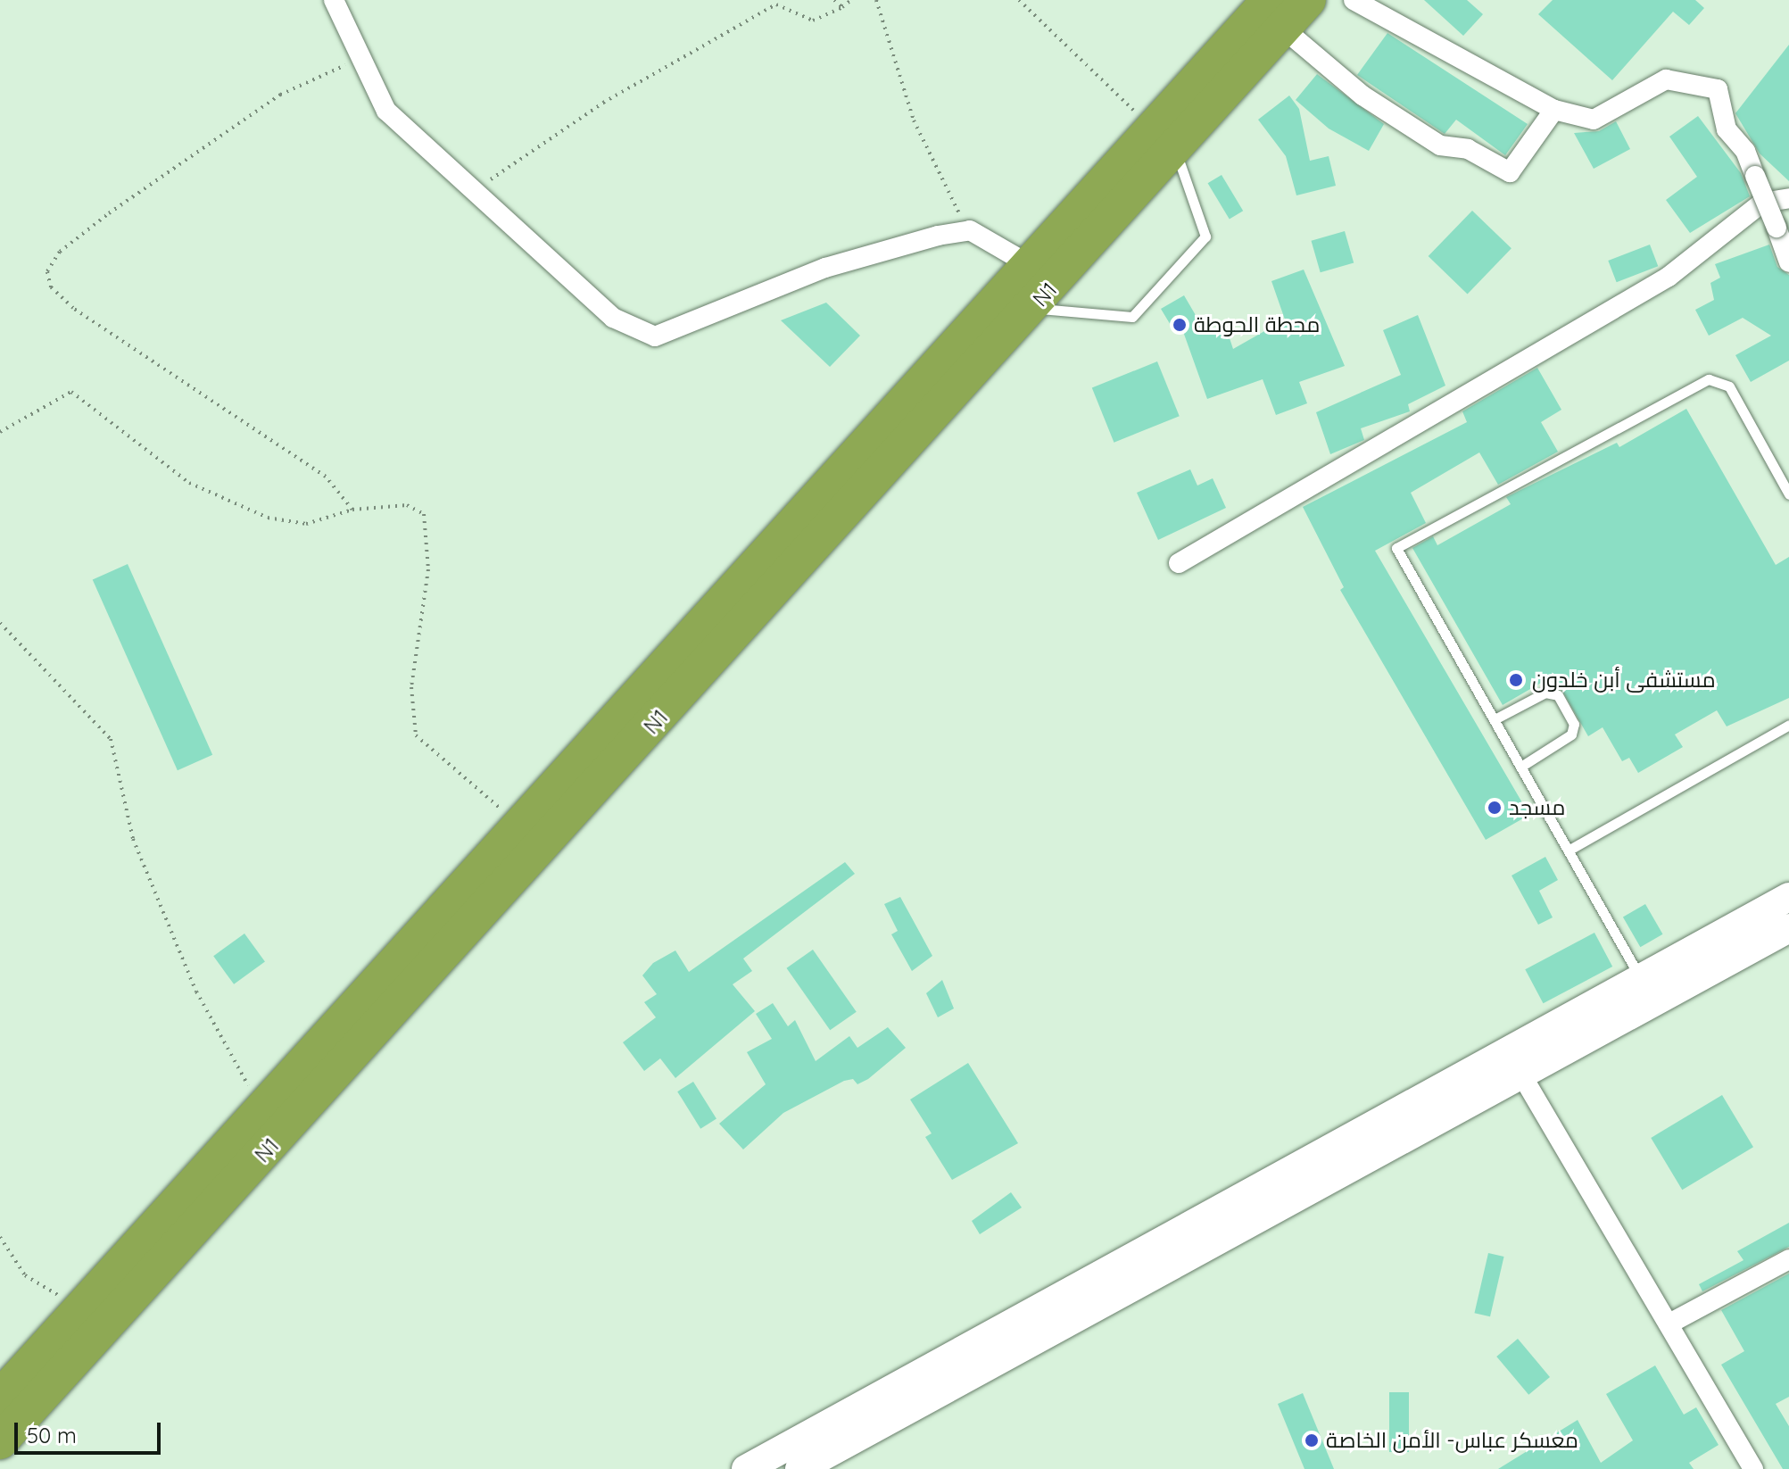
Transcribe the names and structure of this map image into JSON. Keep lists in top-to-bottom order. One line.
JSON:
{"streets":{"highway":["N1"]},"places":["محطة الحوطة","مستشفى أبن خلدون","مسجد","معسكر عباس- الأمن الخاصة"],"scale_bar":"50 m"}
